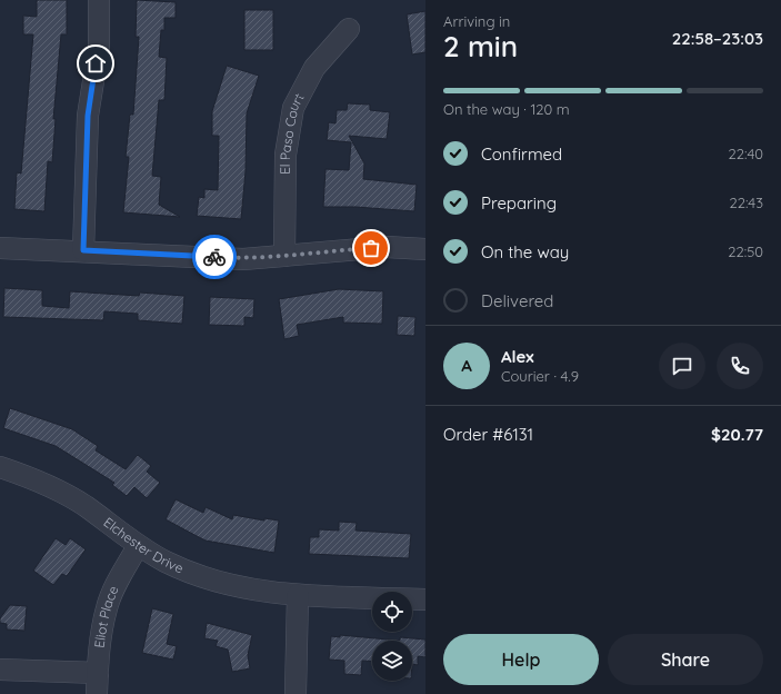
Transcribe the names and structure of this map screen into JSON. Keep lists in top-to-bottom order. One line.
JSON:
{"streets":{"street":["El Paso Court","Elchester Drive","Eliot Place"]},"crossings":[["Elchester Drive","Eliot Place"]],"page":{"heading":["2 min","Arriving in","22:58–23:03"],"panel":["Alex","Courier · 4.9","Order #6131","$20.77"],"bar":"On the way · 120 m","list":[["Confirmed","22:40"],["Preparing","22:43"],["On the way","22:50"],"Delivered"],"round":"A","buttons":["Help","Share"]}}
